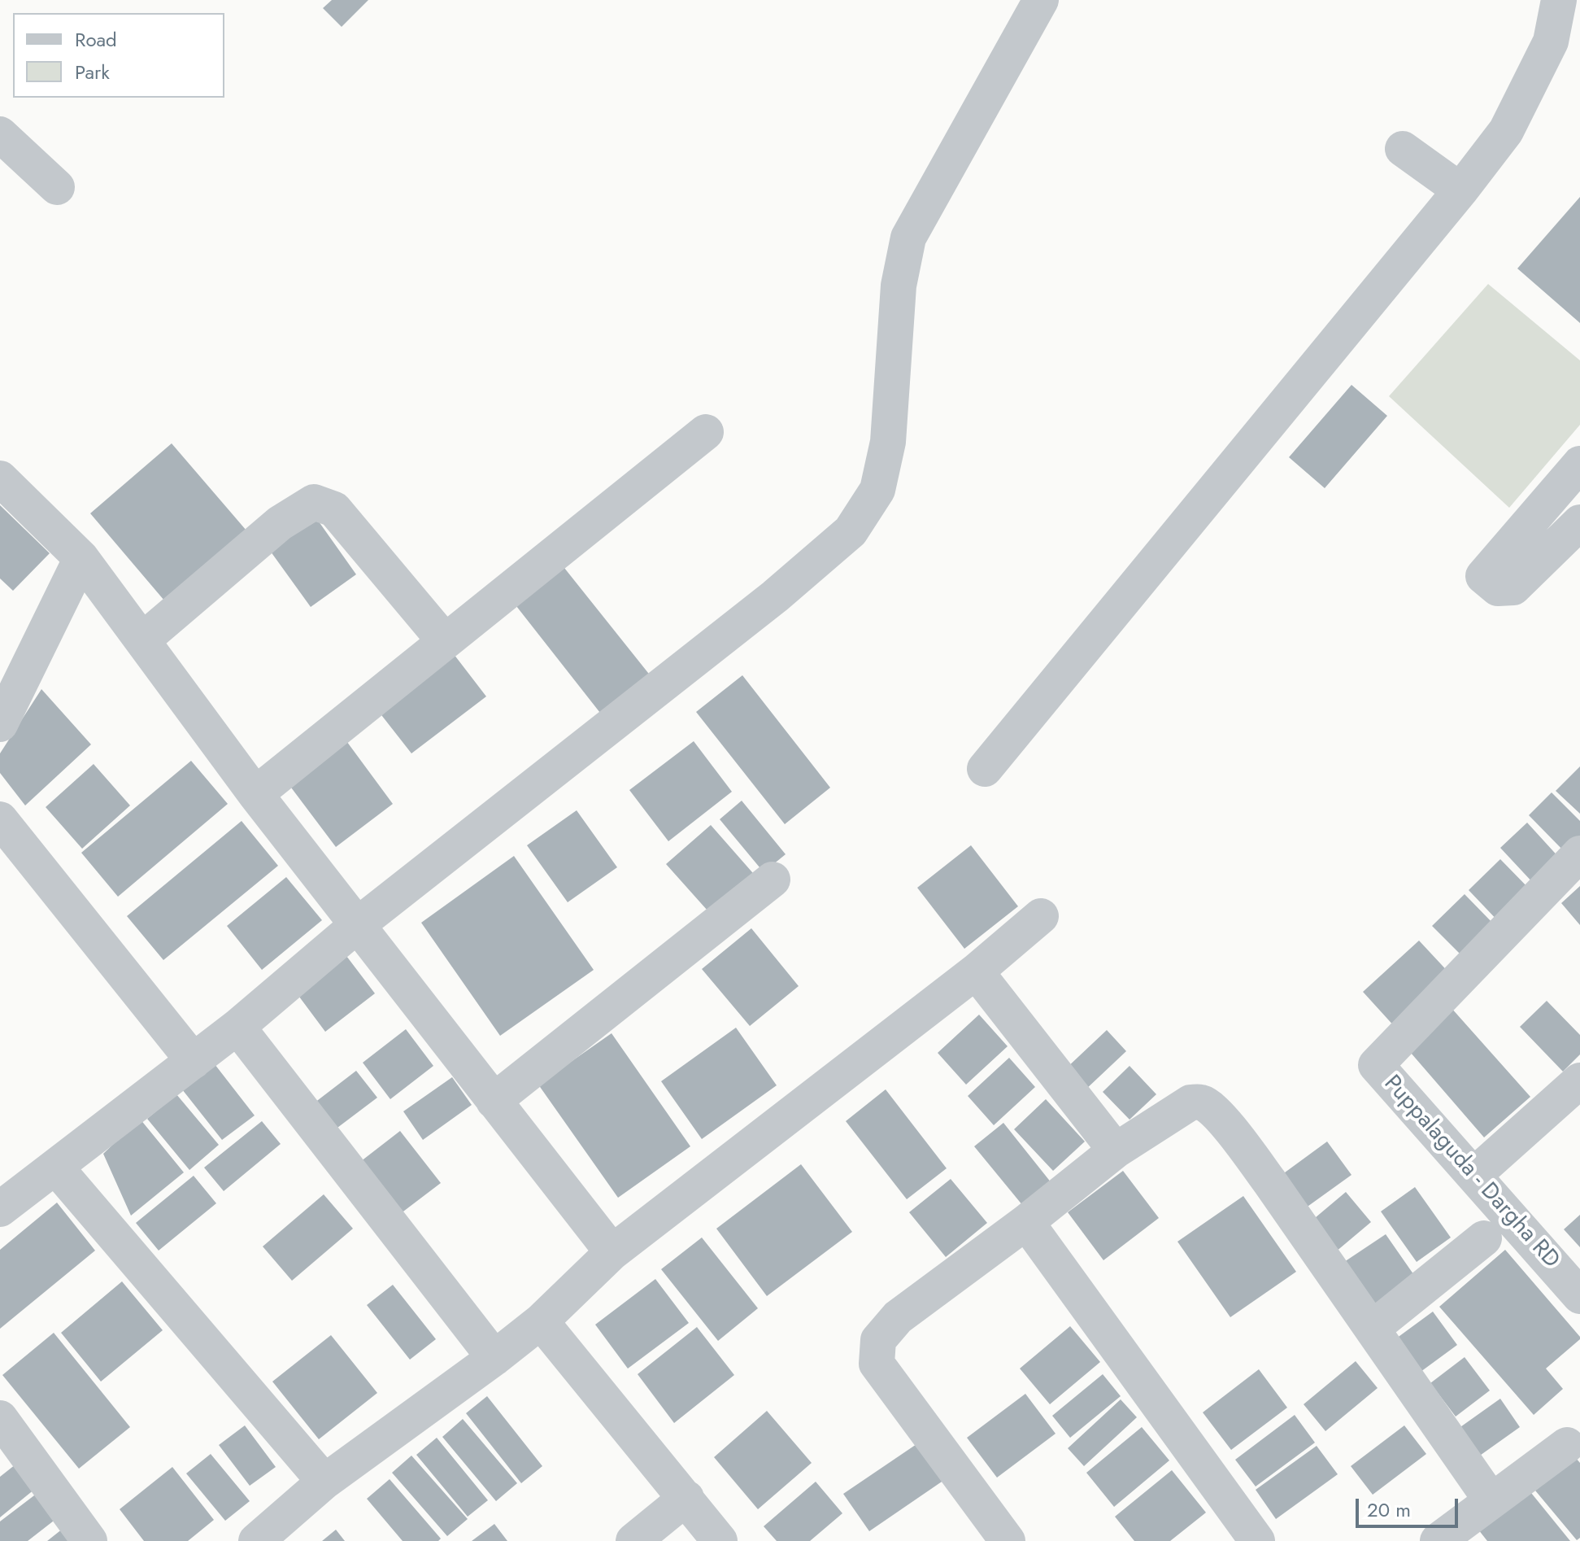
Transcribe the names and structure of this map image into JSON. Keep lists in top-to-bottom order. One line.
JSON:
{"streets":{"street":["Puppalaguda - Dargha RD"]},"legend":["Road","Park"],"scale_bar":"20 m"}
